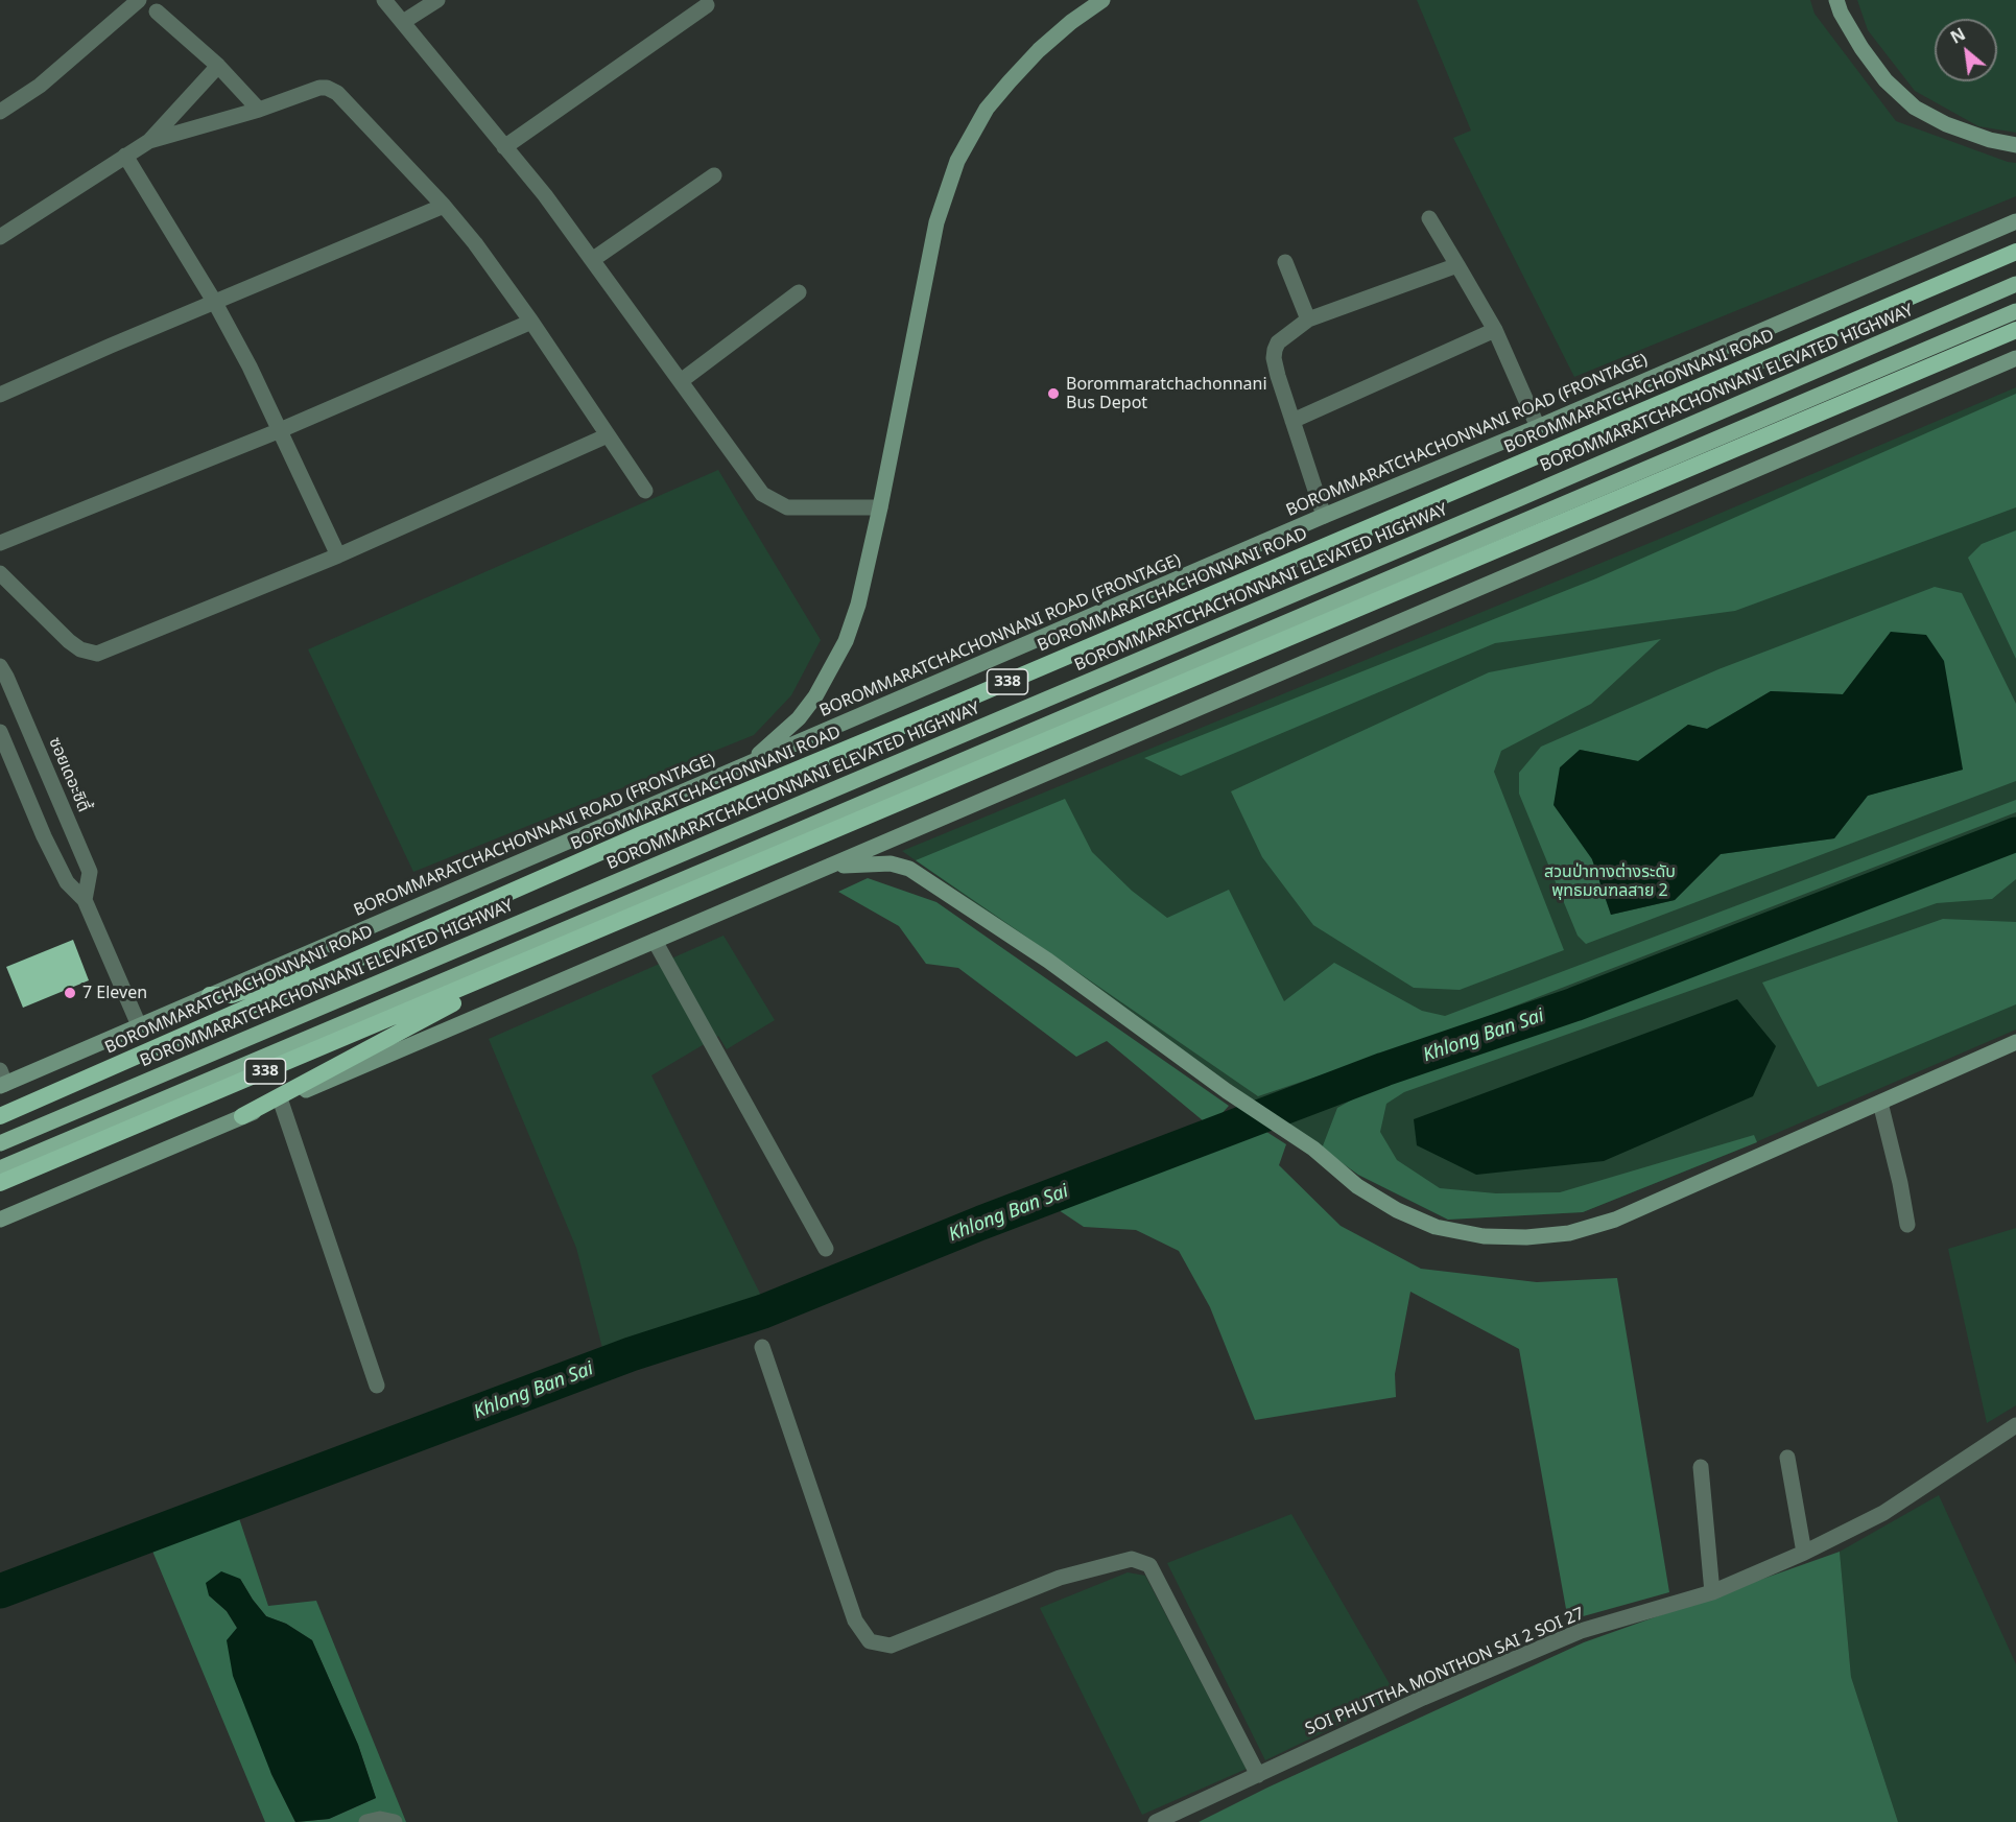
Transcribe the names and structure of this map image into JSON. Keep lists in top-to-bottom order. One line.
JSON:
{"streets":{"highway":["BOROMMARATCHACHONNANI ROAD","338"],"main road":["BOROMMARATCHACHONNANI ELEVATED HIGHWAY","BOROMMARATCHACHONNANI ROAD (FRONTAGE)"],"street":["ซอยเดอะซิตี้","SOI PHUTTHA MONTHON SAI 2 SOI 27"]},"water":["Khlong Ban Sai"],"parks":["สวนป่าทางต่างระดับ พุทธมณฑลสาย 2"],"places":["Borommaratchachonnani Bus Depot","7 Eleven"],"north":"top left"}
